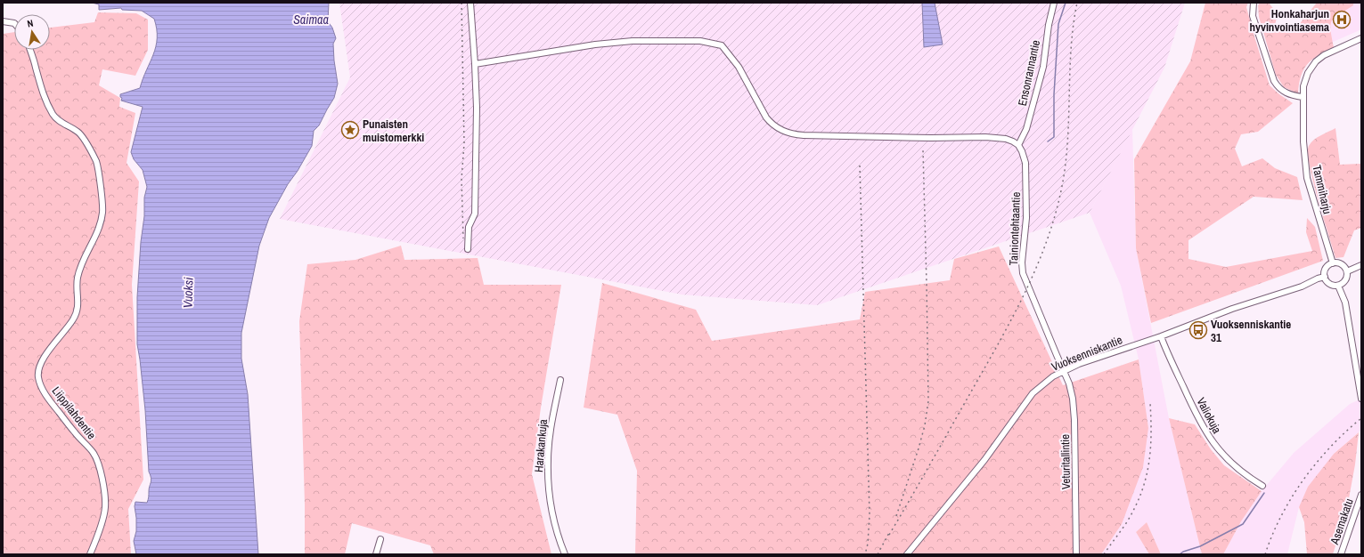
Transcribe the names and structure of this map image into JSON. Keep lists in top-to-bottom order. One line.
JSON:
{"streets":{"street":["Ensonrannantie","Tammiharju","Tainiontehtaantie","Vuoksenniskantie","Liippilahdentie","Valiokuja","Harakankuja","Veturitallintie","Asemakatu"]},"crossings":[["Ensonrannantie","Tainiontehtaantie"],["Tammiharju","Vuoksenniskantie"],["Tainiontehtaantie","Vuoksenniskantie"],["Tainiontehtaantie","Veturitallintie"],["Vuoksenniskantie","Valiokuja"],["Vuoksenniskantie","Veturitallintie"]],"water":["Saimaa","Vuoksi"],"places":{"hospital":["Honkaharjun hyvinvointiasema"],"place":["Punaisten muistomerkki"],"bus stop":["Vuoksenniskantie 31"]},"north":"top"}
